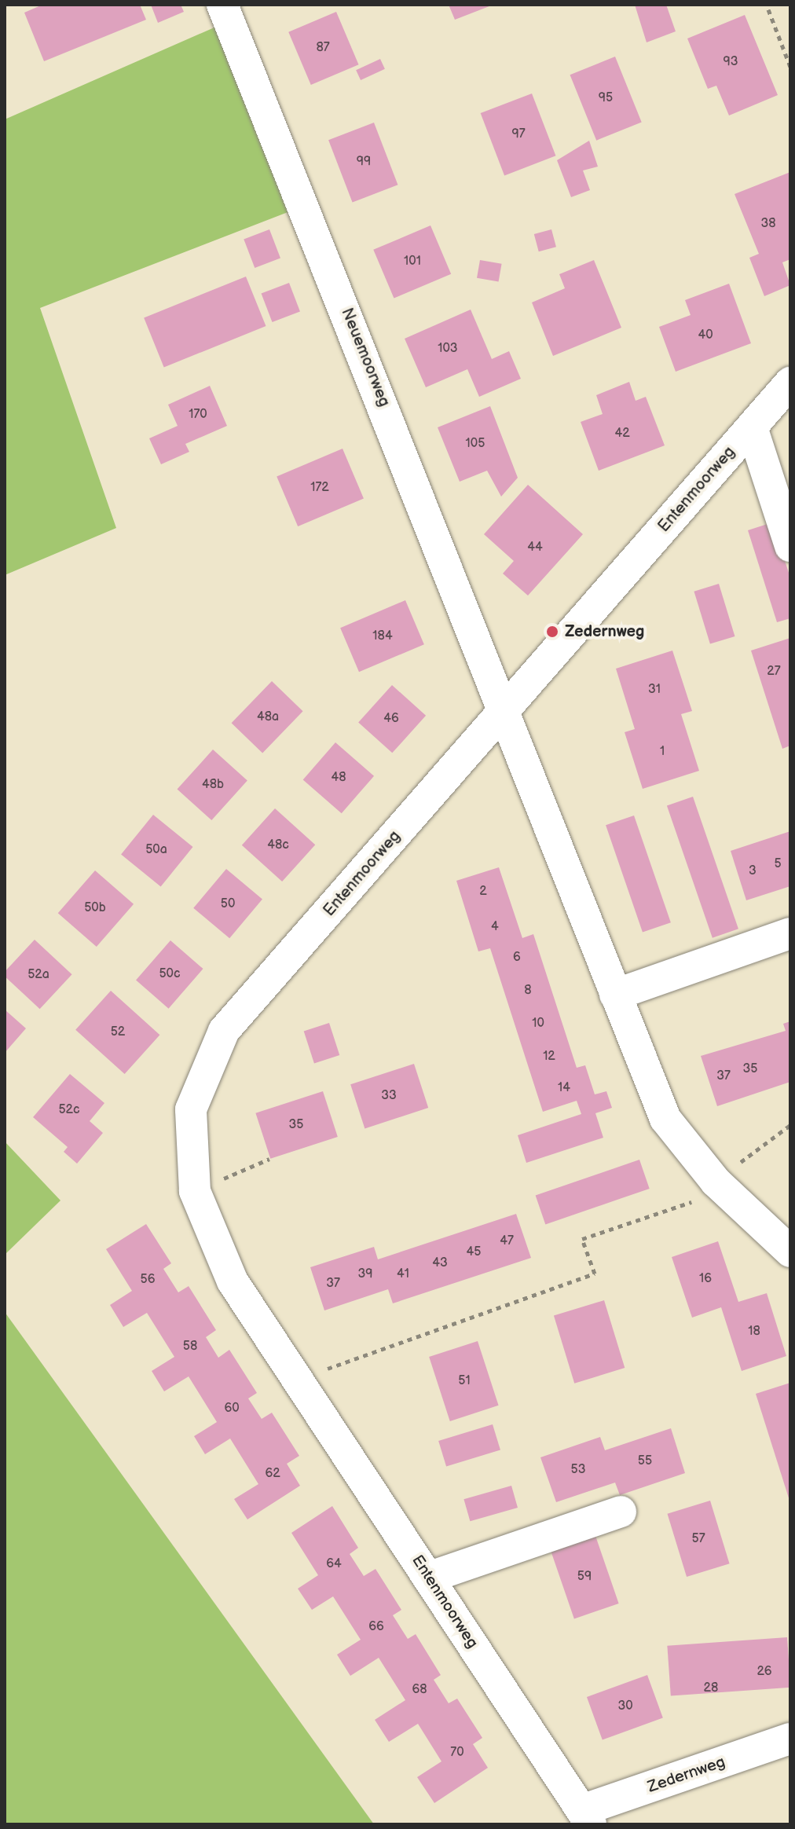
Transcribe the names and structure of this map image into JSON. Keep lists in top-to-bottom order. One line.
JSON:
{"streets":{"street":["Neuemoorweg","Entenmoorweg","Zedernweg"]},"crossings":[["Neuemoorweg","Entenmoorweg"],["Entenmoorweg","Zedernweg"]],"places":["Zedernweg"],"house_numbers":["87","93","95","97","99","38","101","40","103","170","42","105","172","44","184","27","31","48a","46","1","48","48b","48c","50a","5","3","2","50","50b","4","6","50c","52a","8","10","52","12","35","37","14","33","52c","35","47","45","43","39","41","16","56","37","18","58","51","60","55","53","62","57","64","59","66","26","28","68","30","70"]}
